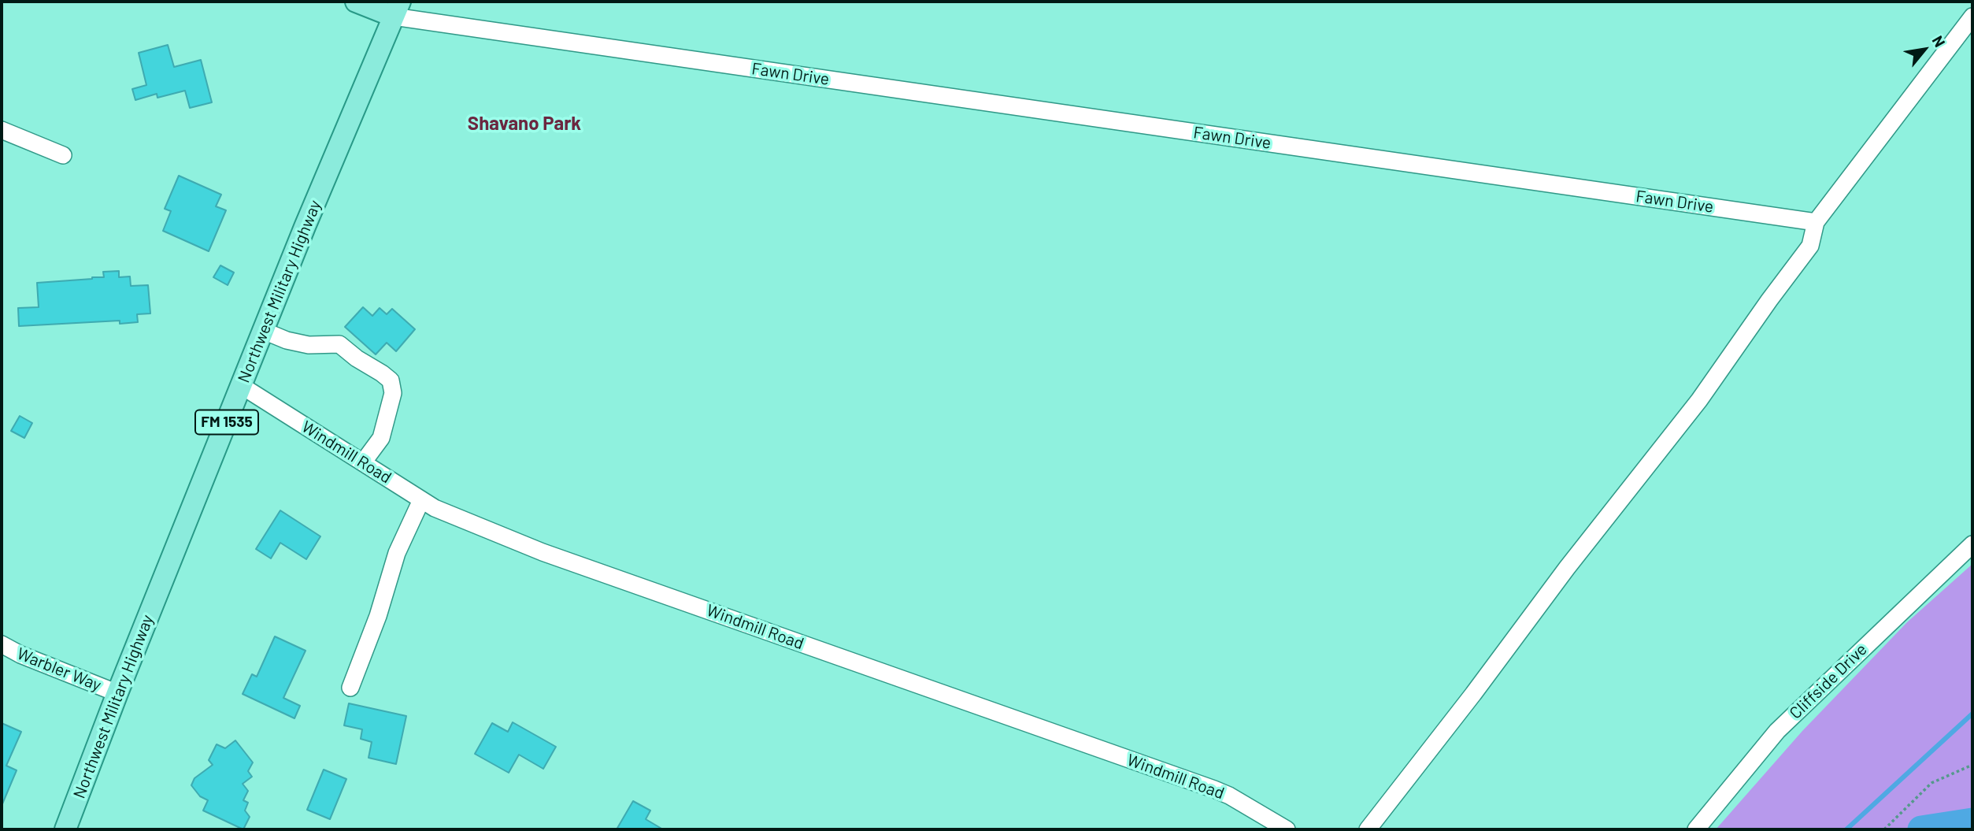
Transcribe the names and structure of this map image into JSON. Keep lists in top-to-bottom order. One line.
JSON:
{"streets":{"main road":["Northwest Military Highway","FM 1535"],"street":["Fawn Drive","Windmill Road","Warbler Way","Cliffside Drive"]},"crossings":[["Fawn Drive","Northwest Military Highway"],["Northwest Military Highway","Windmill Road"],["Northwest Military Highway","Warbler Way"]],"districts":["Shavano Park"],"north":"top right"}
